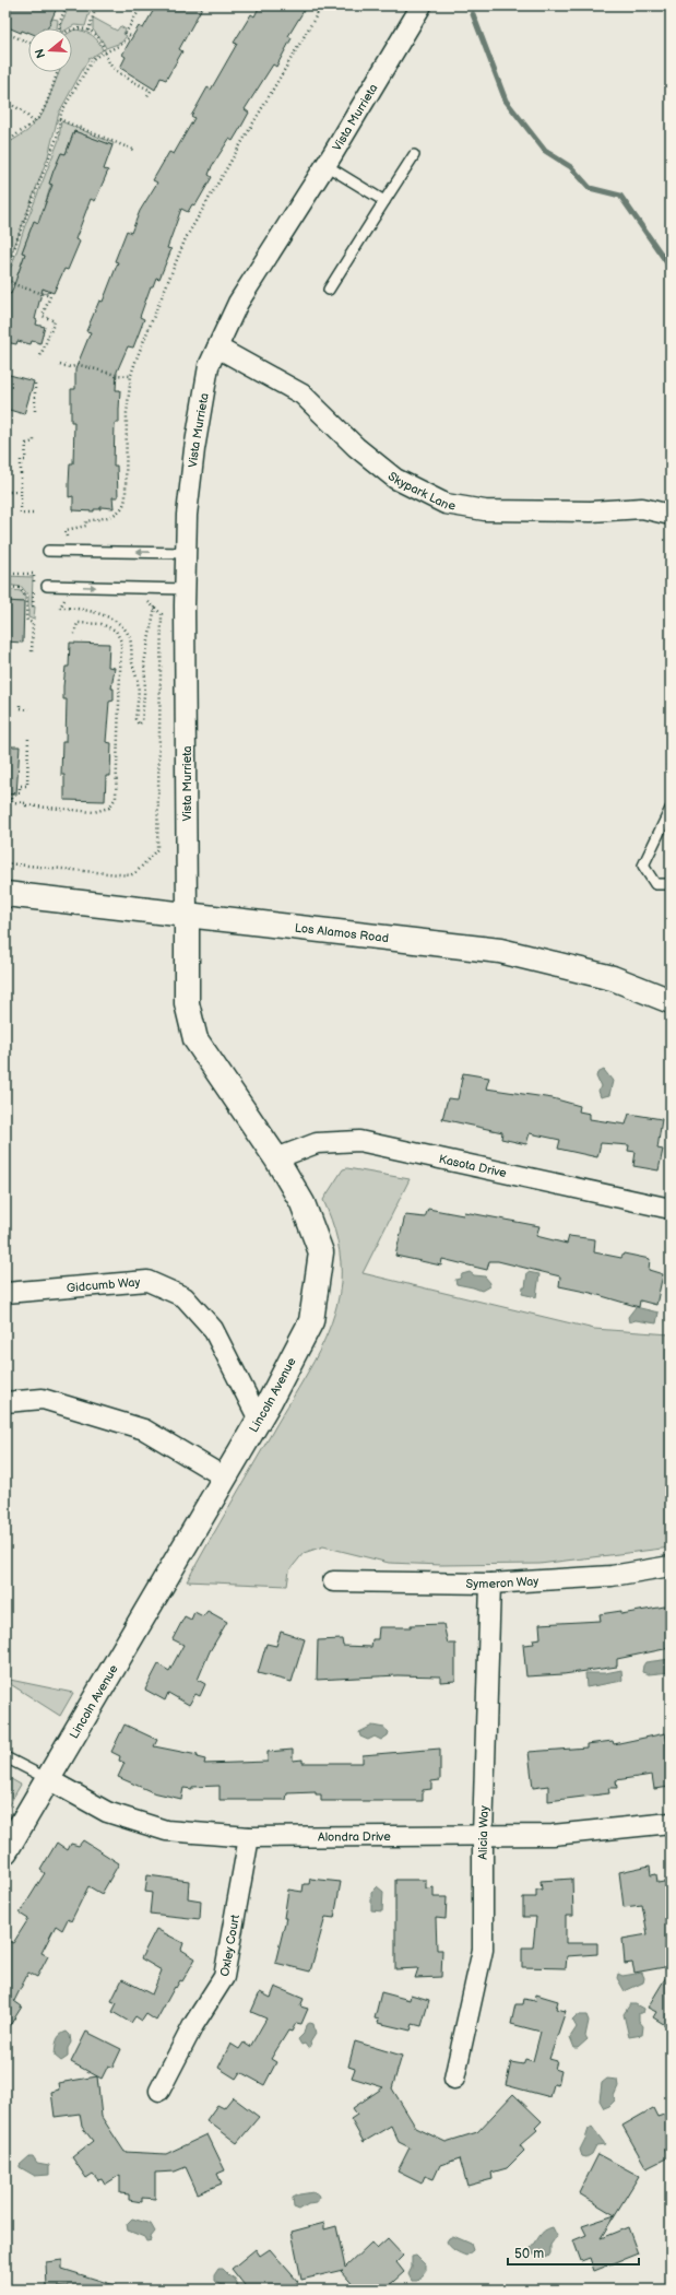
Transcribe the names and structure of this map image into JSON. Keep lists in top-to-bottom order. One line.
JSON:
{"streets":{"street":["Vista Murrieta","Skypark Lane","Los Alamos Road","Kasota Drive","Gidcumb Way","Lincoln Avenue","Symeron Way","Alicia Way","Alondra Drive","Oxley Court"]},"crossings":[["Vista Murrieta","Skypark Lane"],["Vista Murrieta","Los Alamos Road"],["Vista Murrieta","Lincoln Avenue"],["Los Alamos Road","Lincoln Avenue"],["Kasota Drive","Lincoln Avenue"],["Gidcumb Way","Lincoln Avenue"],["Lincoln Avenue","Alondra Drive"],["Symeron Way","Alicia Way"],["Alicia Way","Alondra Drive"],["Alondra Drive","Oxley Court"]],"scale_bar":"50 m","north":"left"}
